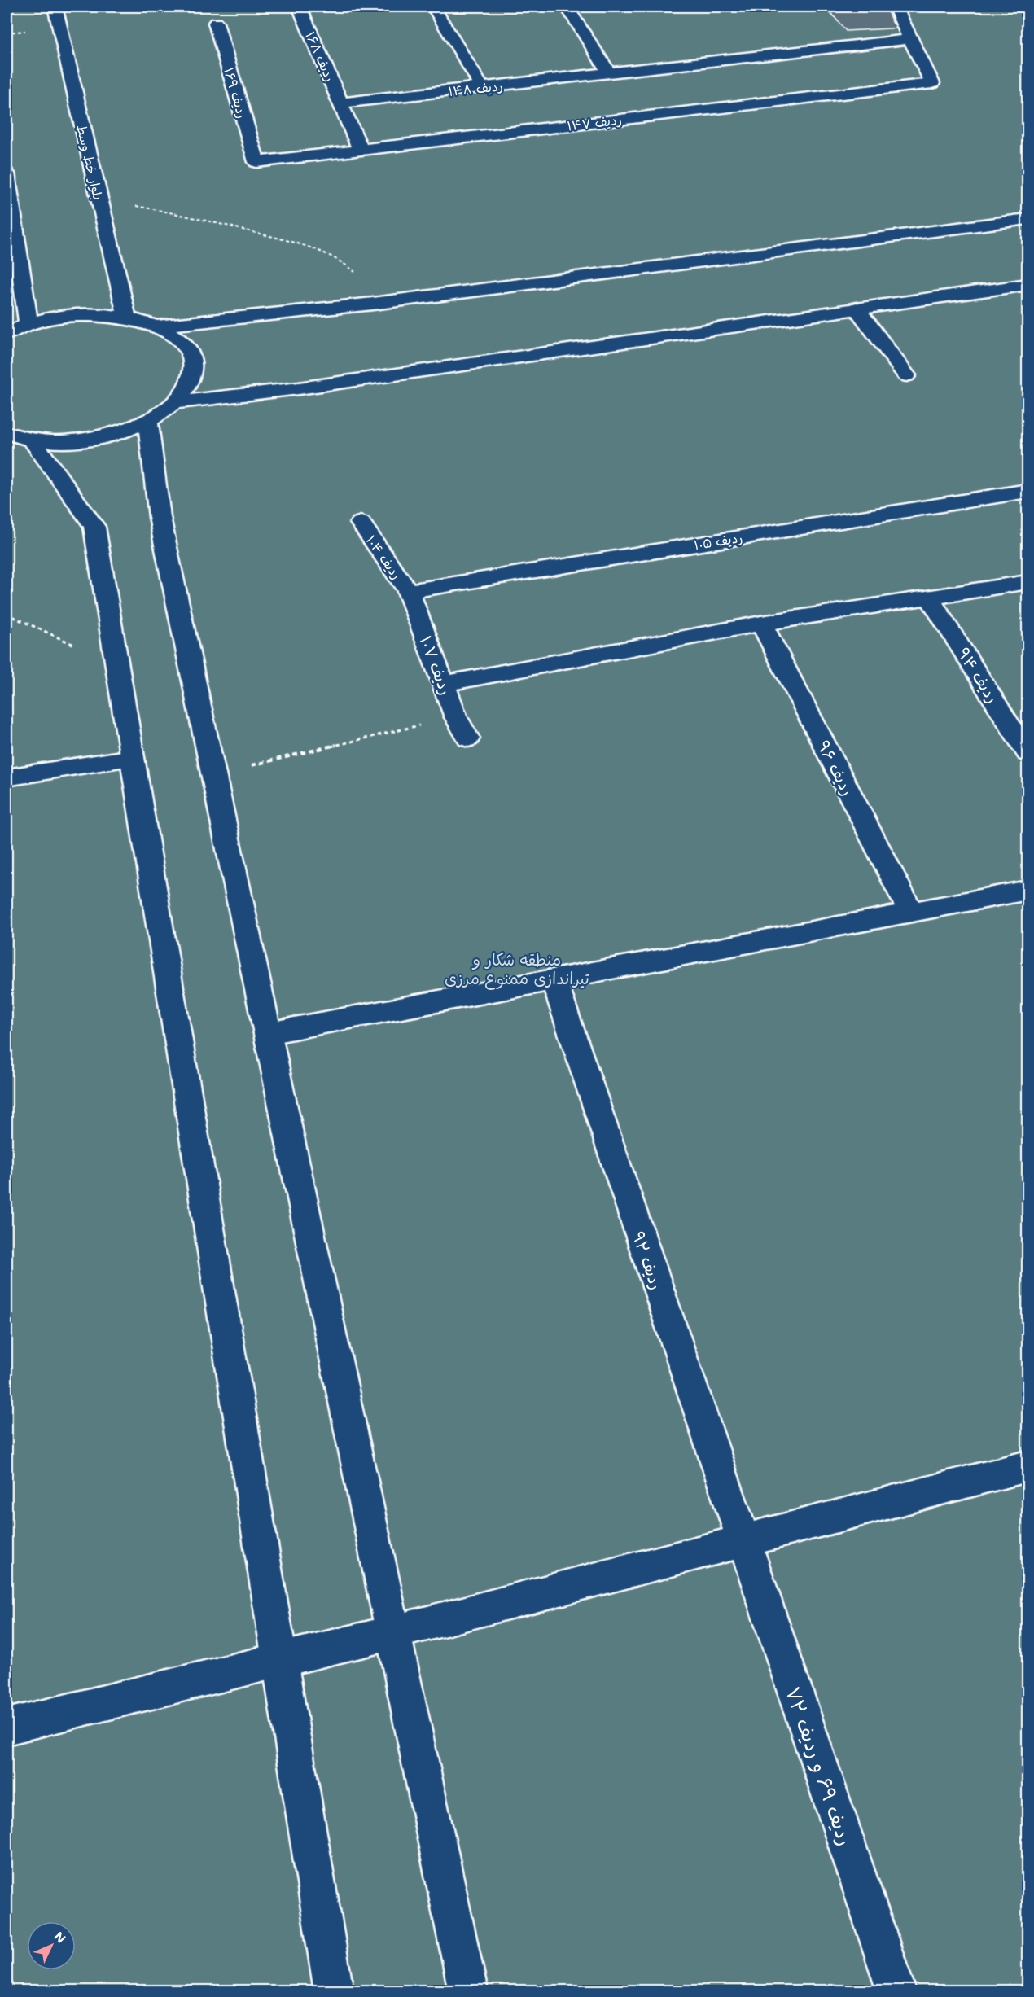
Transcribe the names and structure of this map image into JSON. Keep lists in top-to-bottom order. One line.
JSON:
{"streets":{"street":["ردیف ۱۶۸","ردیف ۱۴۸","ردیف ۱۶۹","ردیف ۱۴۷","بلوار خط وسط","ردیف ۱۰۵","ردیف ۱۰۴","ردیف ۱۰۷","ردیف ۹۴","ردیف ۹۶","ردیف ۹۲","ردیف ۶۹ و ردیف ۷۲"]},"crossings":[["ردیف ۱۶۸","ردیف ۱۴۸"],["ردیف ۱۶۸","ردیف ۱۴۷"],["ردیف ۱۴۸","ردیف ۱۴۷"],["ردیف ۱۶۹","ردیف ۱۴۷"],["ردیف ۱۰۵","ردیف ۱۰۴"],["ردیف ۱۰۵","ردیف ۱۰۷"],["ردیف ۱۰۴","ردیف ۱۰۷"],["ردیف ۹۲","ردیف ۶۹ و ردیف ۷۲"]],"parks":["منطقه شکار و تیراندازی ممنوع مرزی"],"north":"top right"}
